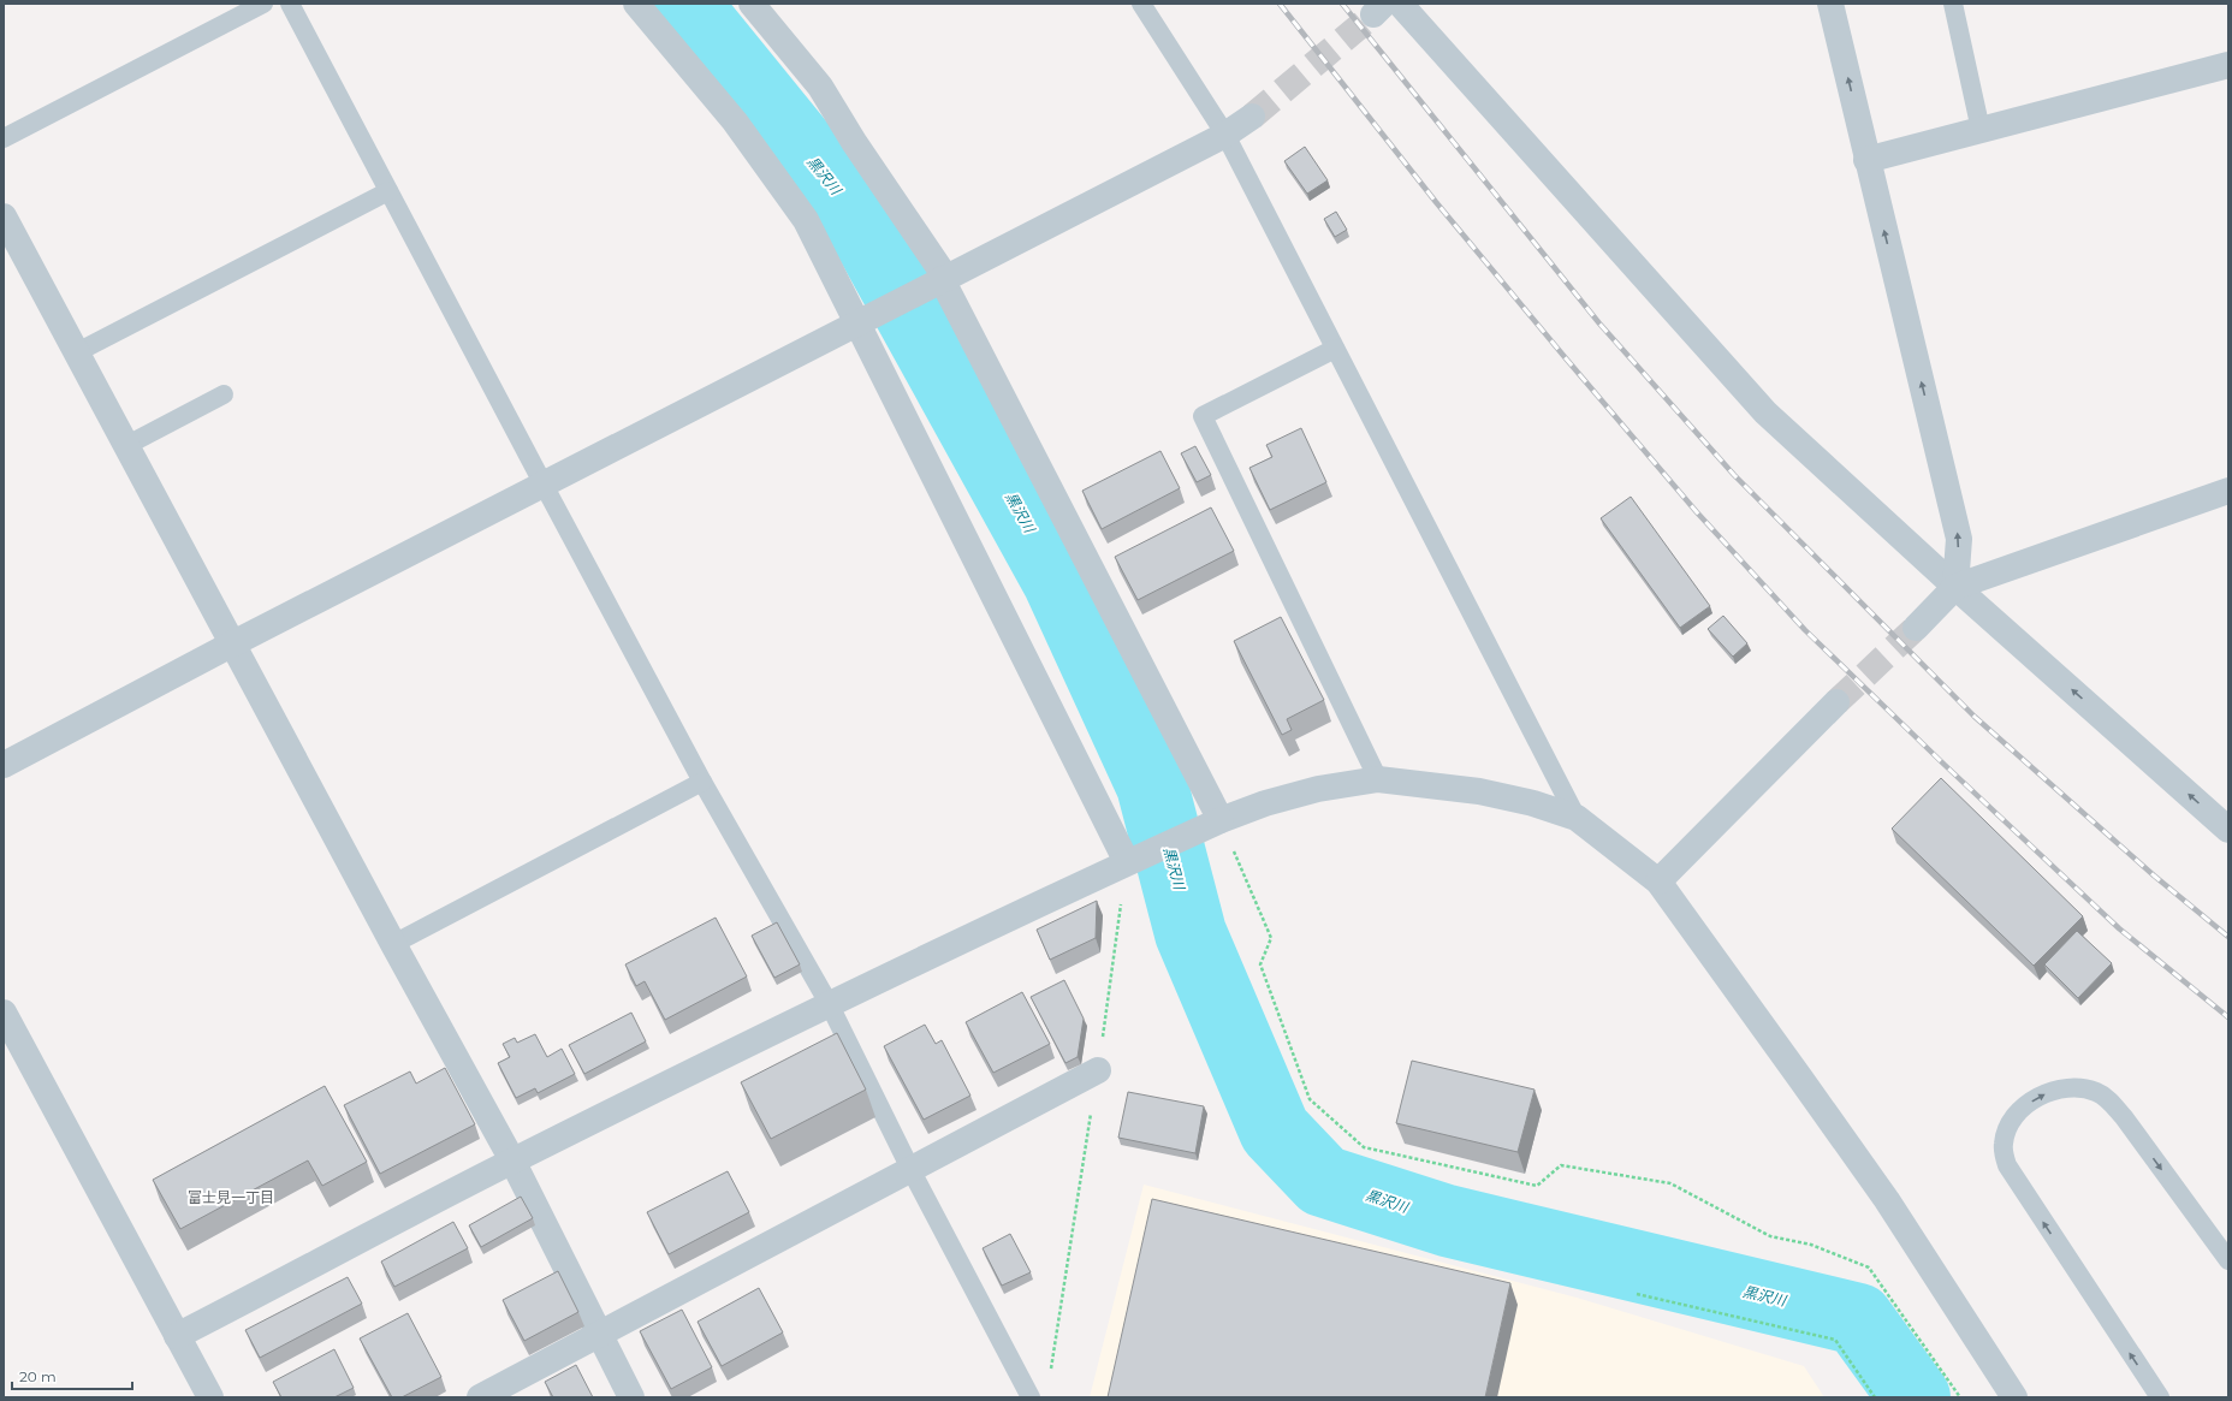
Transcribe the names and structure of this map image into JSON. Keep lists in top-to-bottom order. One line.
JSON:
{"districts":["富士見一丁目"],"water":["黒沢川"],"scale_bar":"20 m"}
